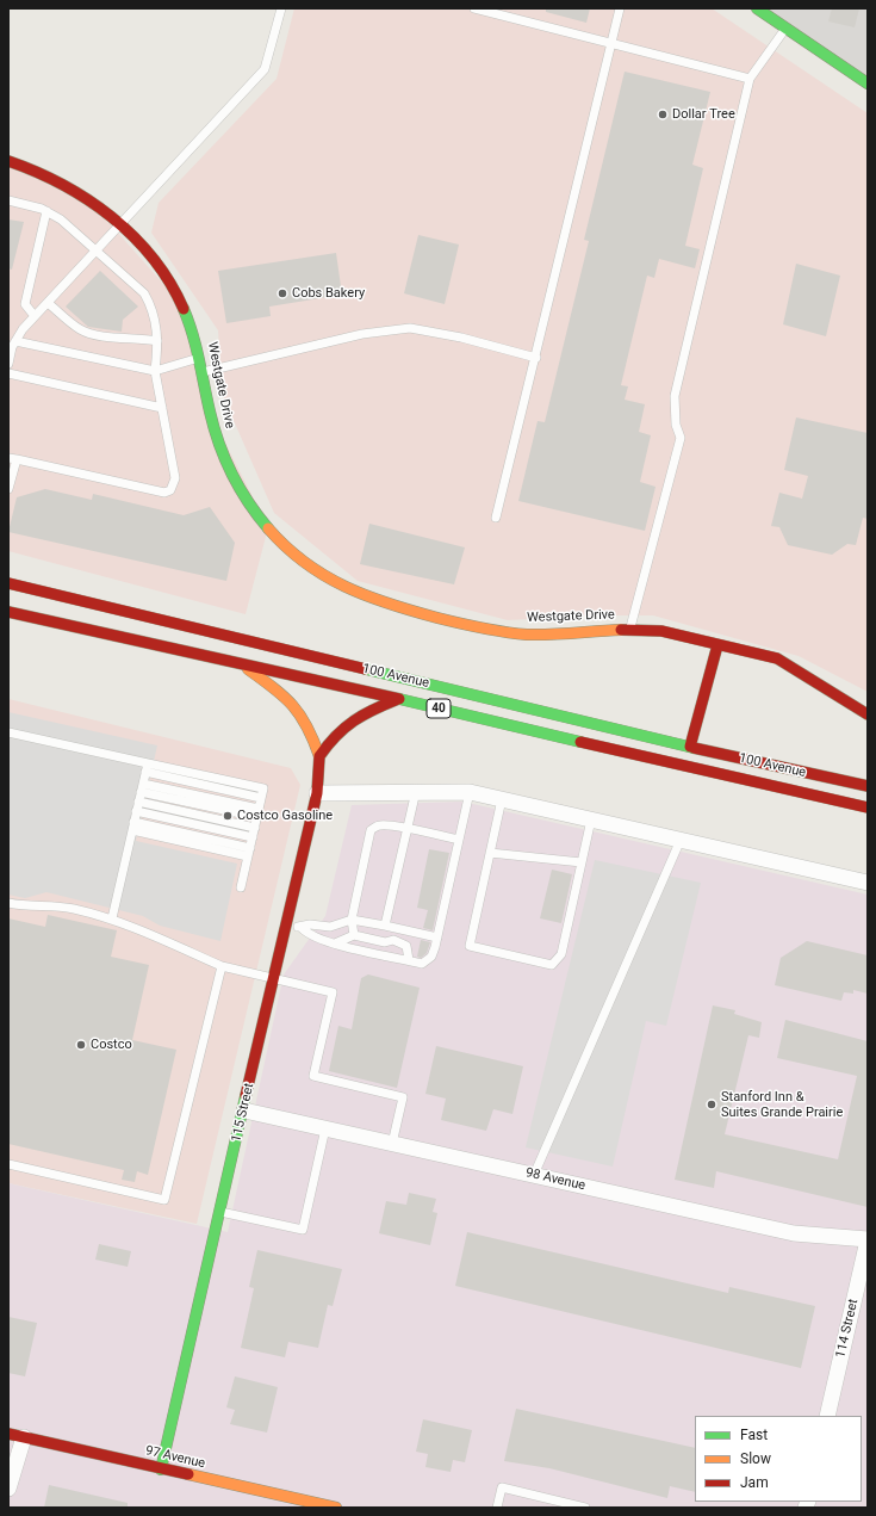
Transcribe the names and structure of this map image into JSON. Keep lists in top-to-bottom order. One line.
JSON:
{"streets":{"street":["Westgate Drive","100 Avenue","40","115 Street","98 Avenue","114 Street","97 Avenue"]},"crossings":[["115 Street","98 Avenue"],["115 Street","97 Avenue"],["98 Avenue","114 Street"]],"places":["Dollar Tree","Cobs Bakery","Costco Gasoline","Costco","Stanford Inn & Suites Grande Prairie"],"legend":["Fast","Slow","Jam"]}
